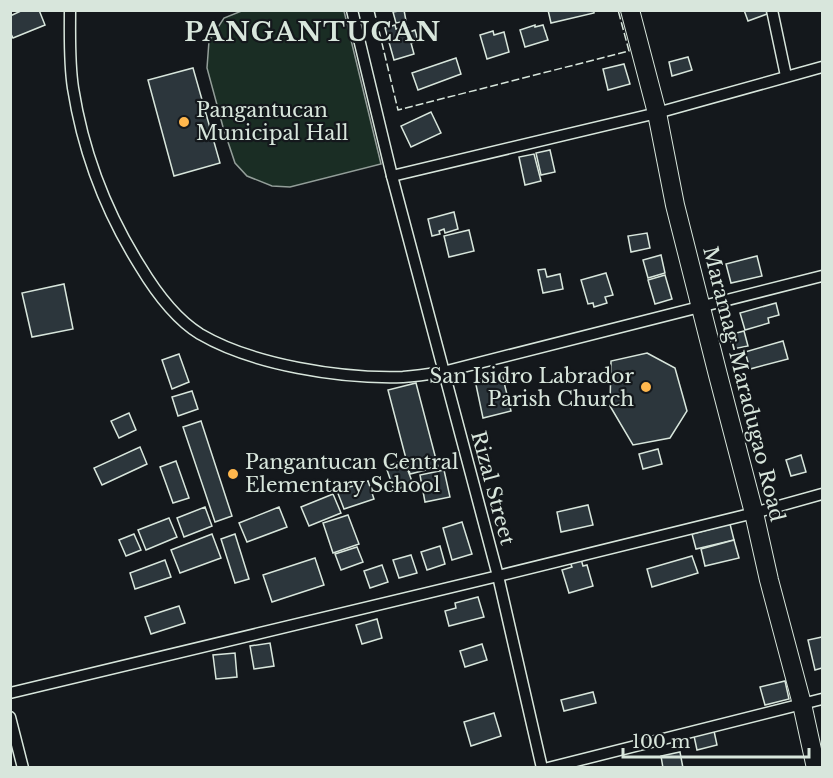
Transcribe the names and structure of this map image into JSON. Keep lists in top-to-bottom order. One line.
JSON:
{"streets":{"main road":["Maramag-Maradugao Road"],"street":["Rizal Street"]},"districts":["PANGANTUCAN"],"places":["Pangantucan Municipal Hall","San Isidro Labrador Parish Church","Pangantucan Central Elementary School"],"scale_bar":"100 m"}
